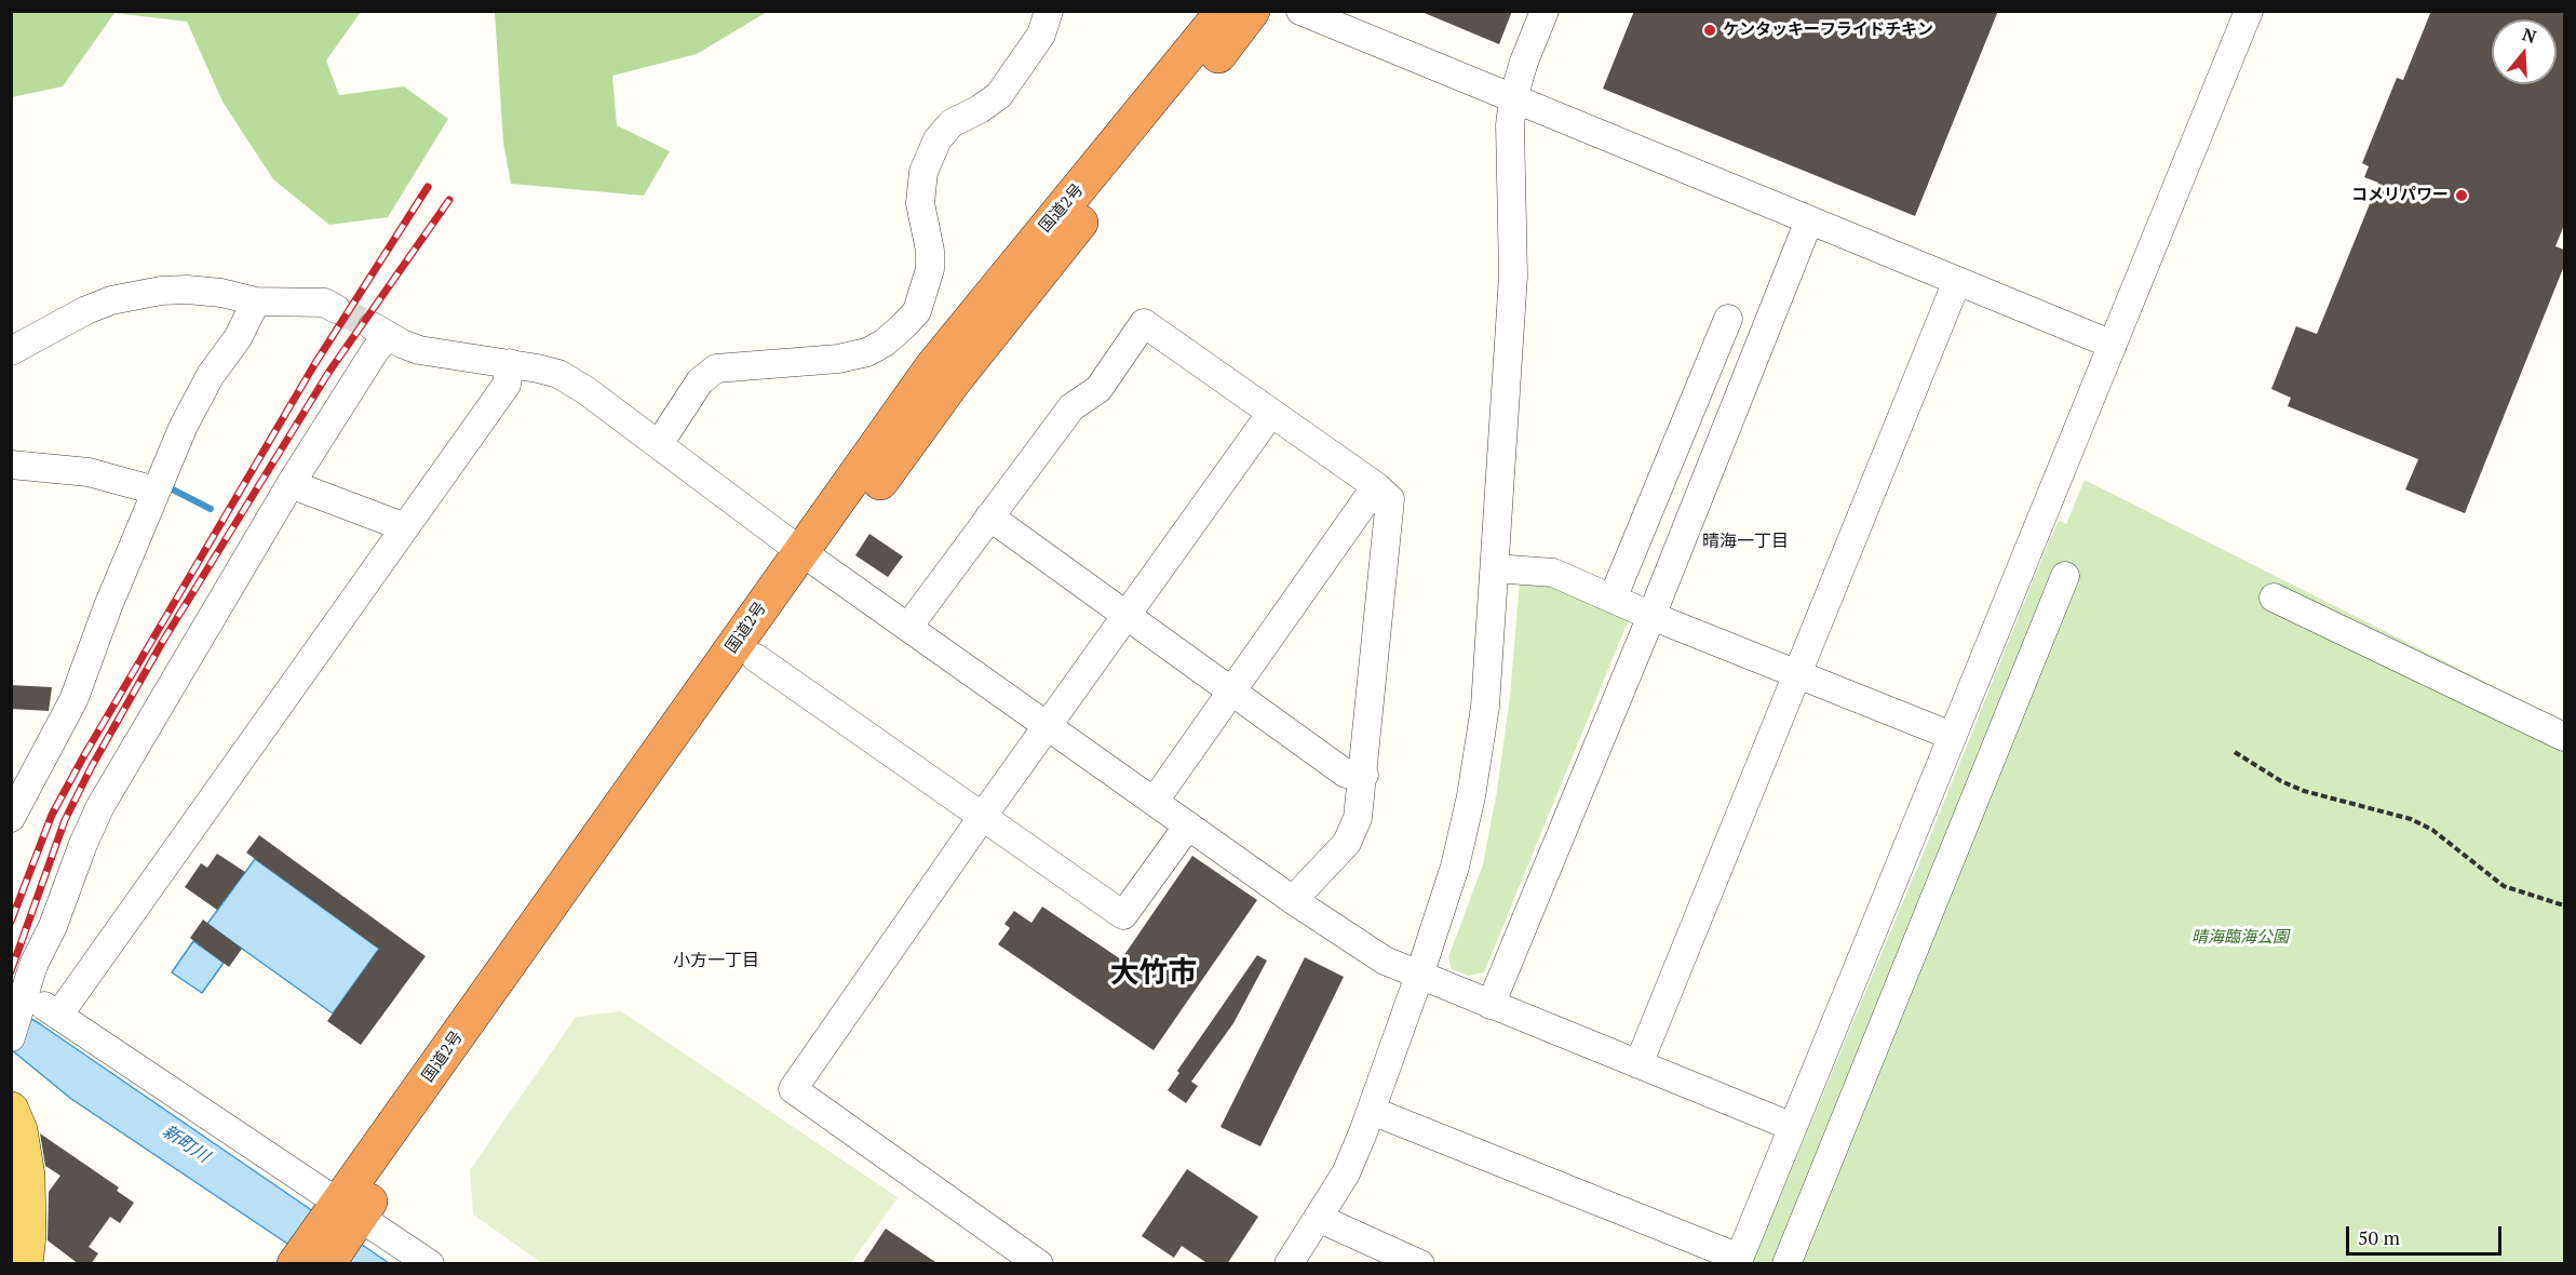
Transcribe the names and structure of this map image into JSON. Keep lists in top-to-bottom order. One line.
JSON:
{"streets":{"highway":["国道2号"]},"districts":["晴海一丁目","小方一丁目","大竹市"],"water":["新町川"],"parks":["晴海臨海公園"],"places":["ケンタッキーフライドチキン","コメリパワー"],"scale_bar":"50 m","north":"top"}
